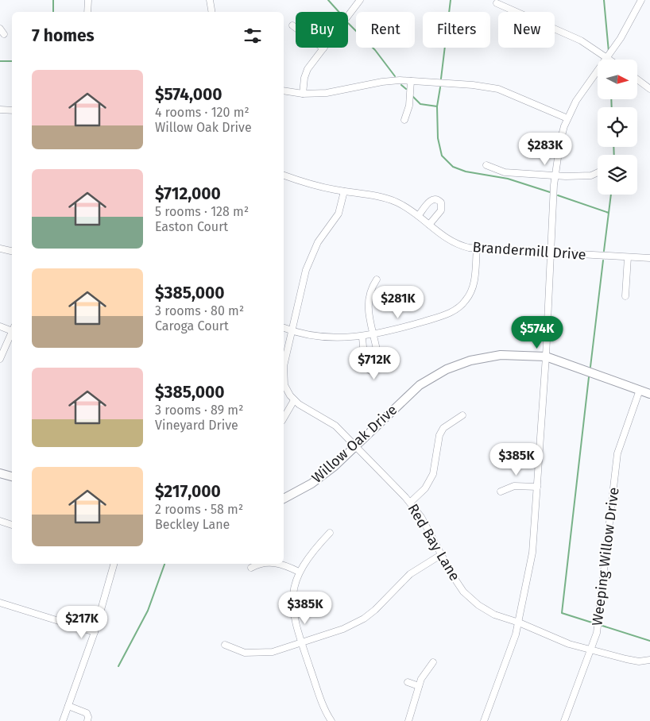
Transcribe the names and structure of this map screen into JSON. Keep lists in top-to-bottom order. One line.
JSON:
{"streets":{"street":["Brandermill Drive","Willow Oak Drive","Red Bay Lane","Weeping Willow Drive"]},"crossings":[["Brandermill Drive","Red Bay Lane"],["Willow Oak Drive","Red Bay Lane"],["Willow Oak Drive","Weeping Willow Drive"],["Red Bay Lane","Weeping Willow Drive"]],"north":"right","page":{"chip":["Buy","Rent","Filters","New"],"heading":"7 homes","list":[{"name":"$574,000","note":"4 rooms · 120 m² · Willow Oak Drive"},{"name":"$712,000","note":"5 rooms · 128 m² · Easton Court"},{"name":"$385,000","note":"3 rooms · 80 m² · Caroga Court"},{"name":"$385,000","note":"3 rooms · 89 m² · Vineyard Drive"},{"name":"$217,000","note":"2 rooms · 58 m² · Beckley Lane"}],"price":["$283K","$281K","$574K","$712K","$385K","$385K","$217K"]}}
